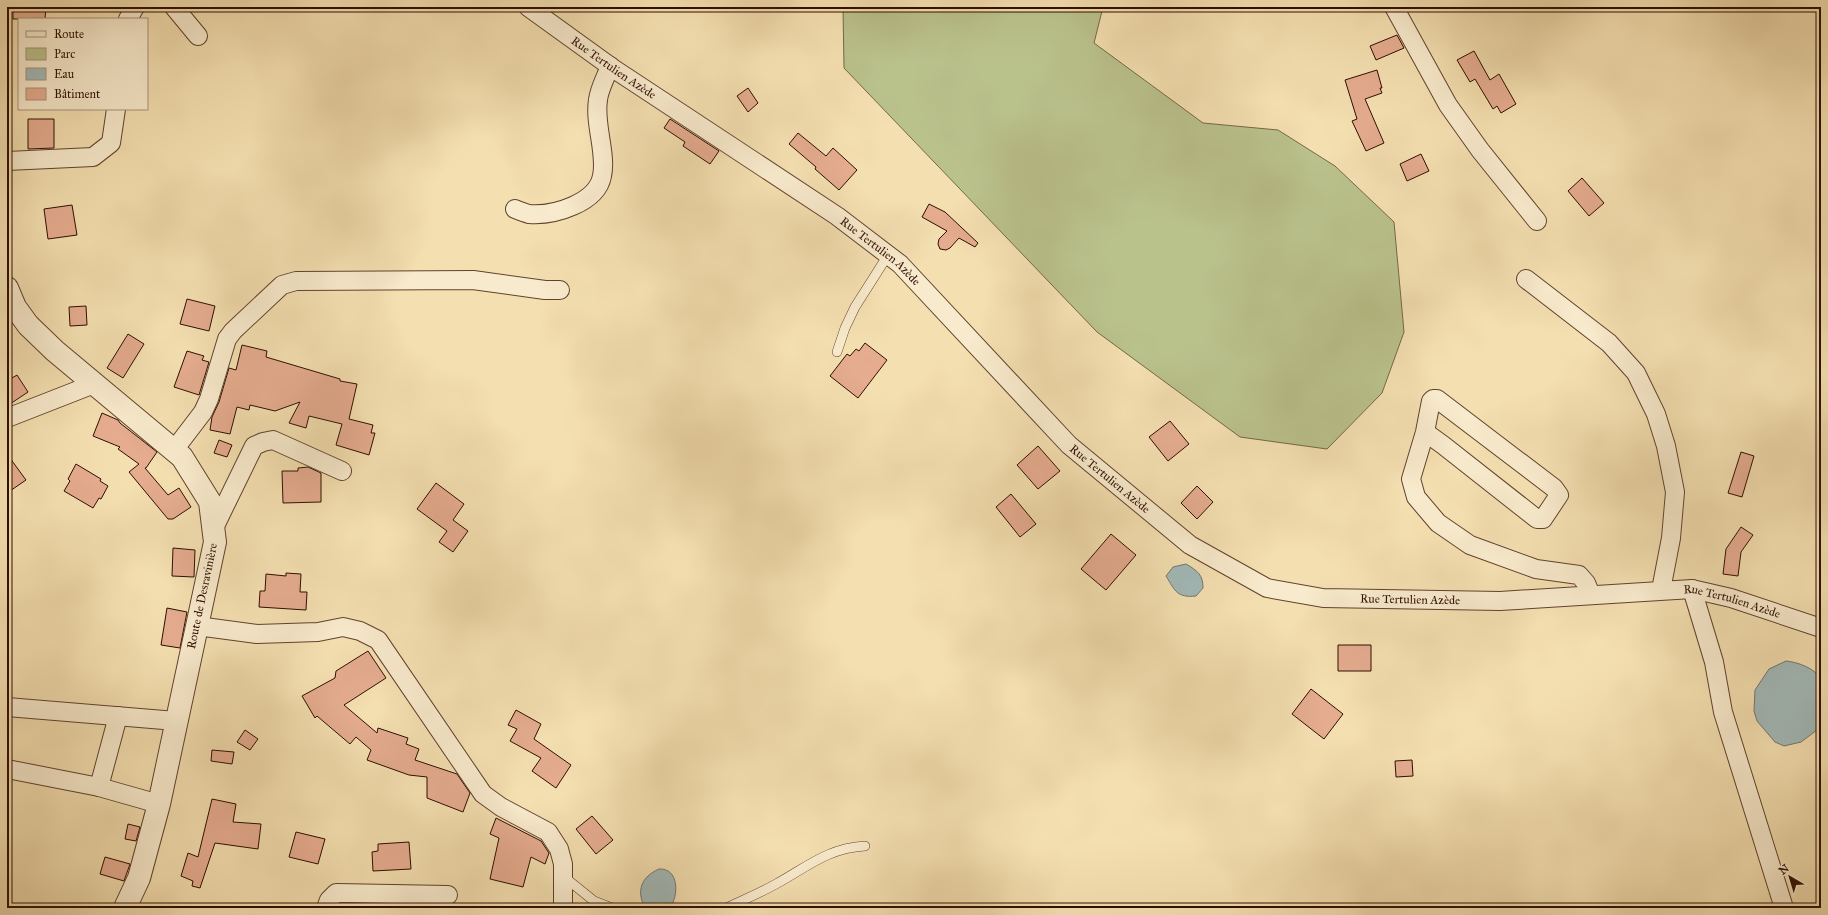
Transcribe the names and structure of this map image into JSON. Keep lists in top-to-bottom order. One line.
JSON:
{"streets":{"street":["Rue Tertulien Azède","Route de Desravinière"]},"legend":["Route","Parc","Eau","Bâtiment"],"north":"top left"}
